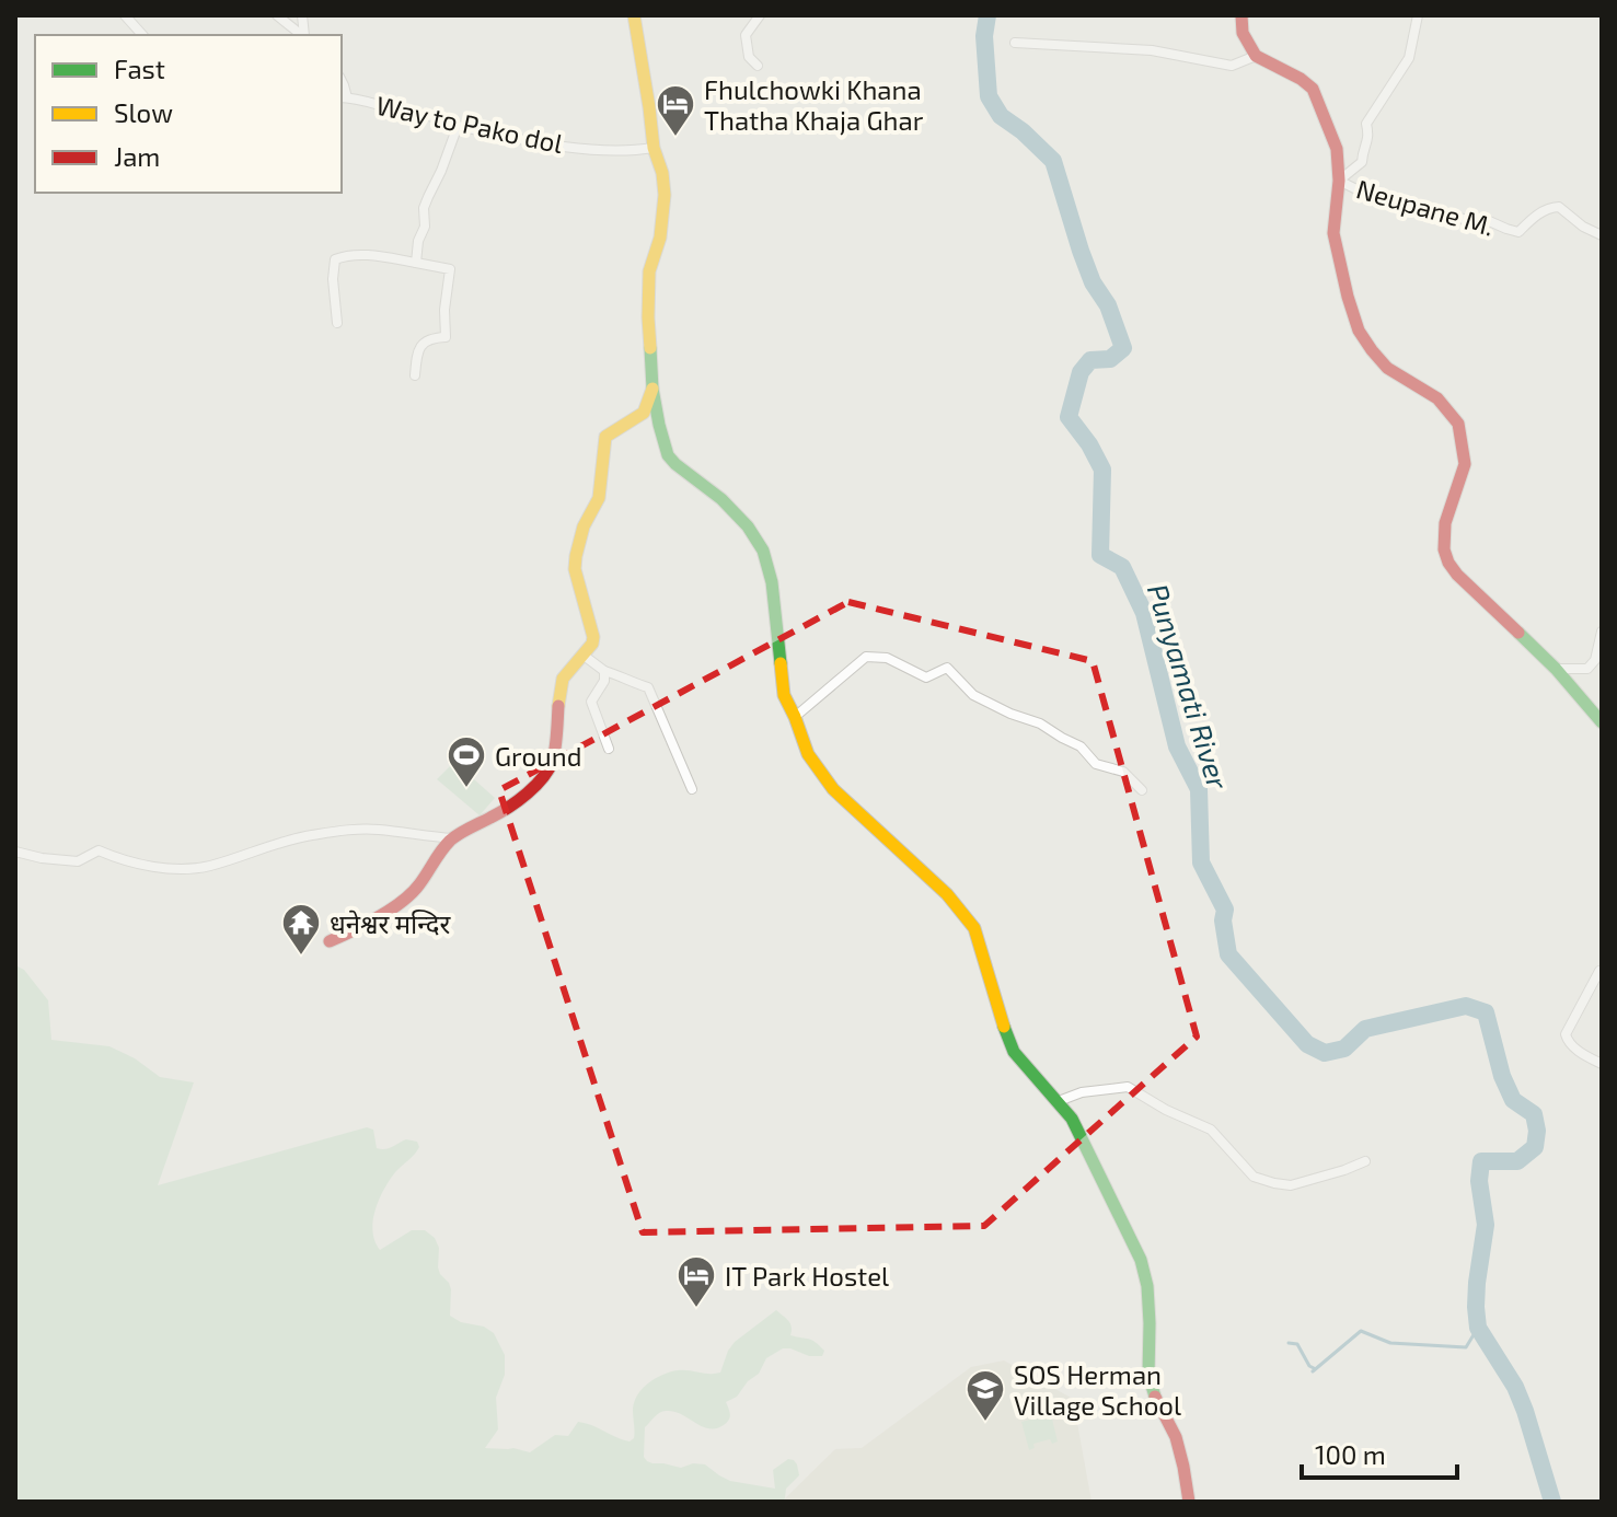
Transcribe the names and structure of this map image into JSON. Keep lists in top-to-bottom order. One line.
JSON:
{"streets":{"street":["Way to Pako dol","Neupane M."]},"water":["Punyamati River"],"places":{"hotel":["Fhulchowki Khana Thatha Khaja Ghar","IT Park Hostel"],"sports":["Ground"],"temple":["धनेश्वर मन्दिर"],"school or university":["SOS Herman Village School"]},"legend":["Fast","Slow","Jam"],"scale_bar":"100 m"}
